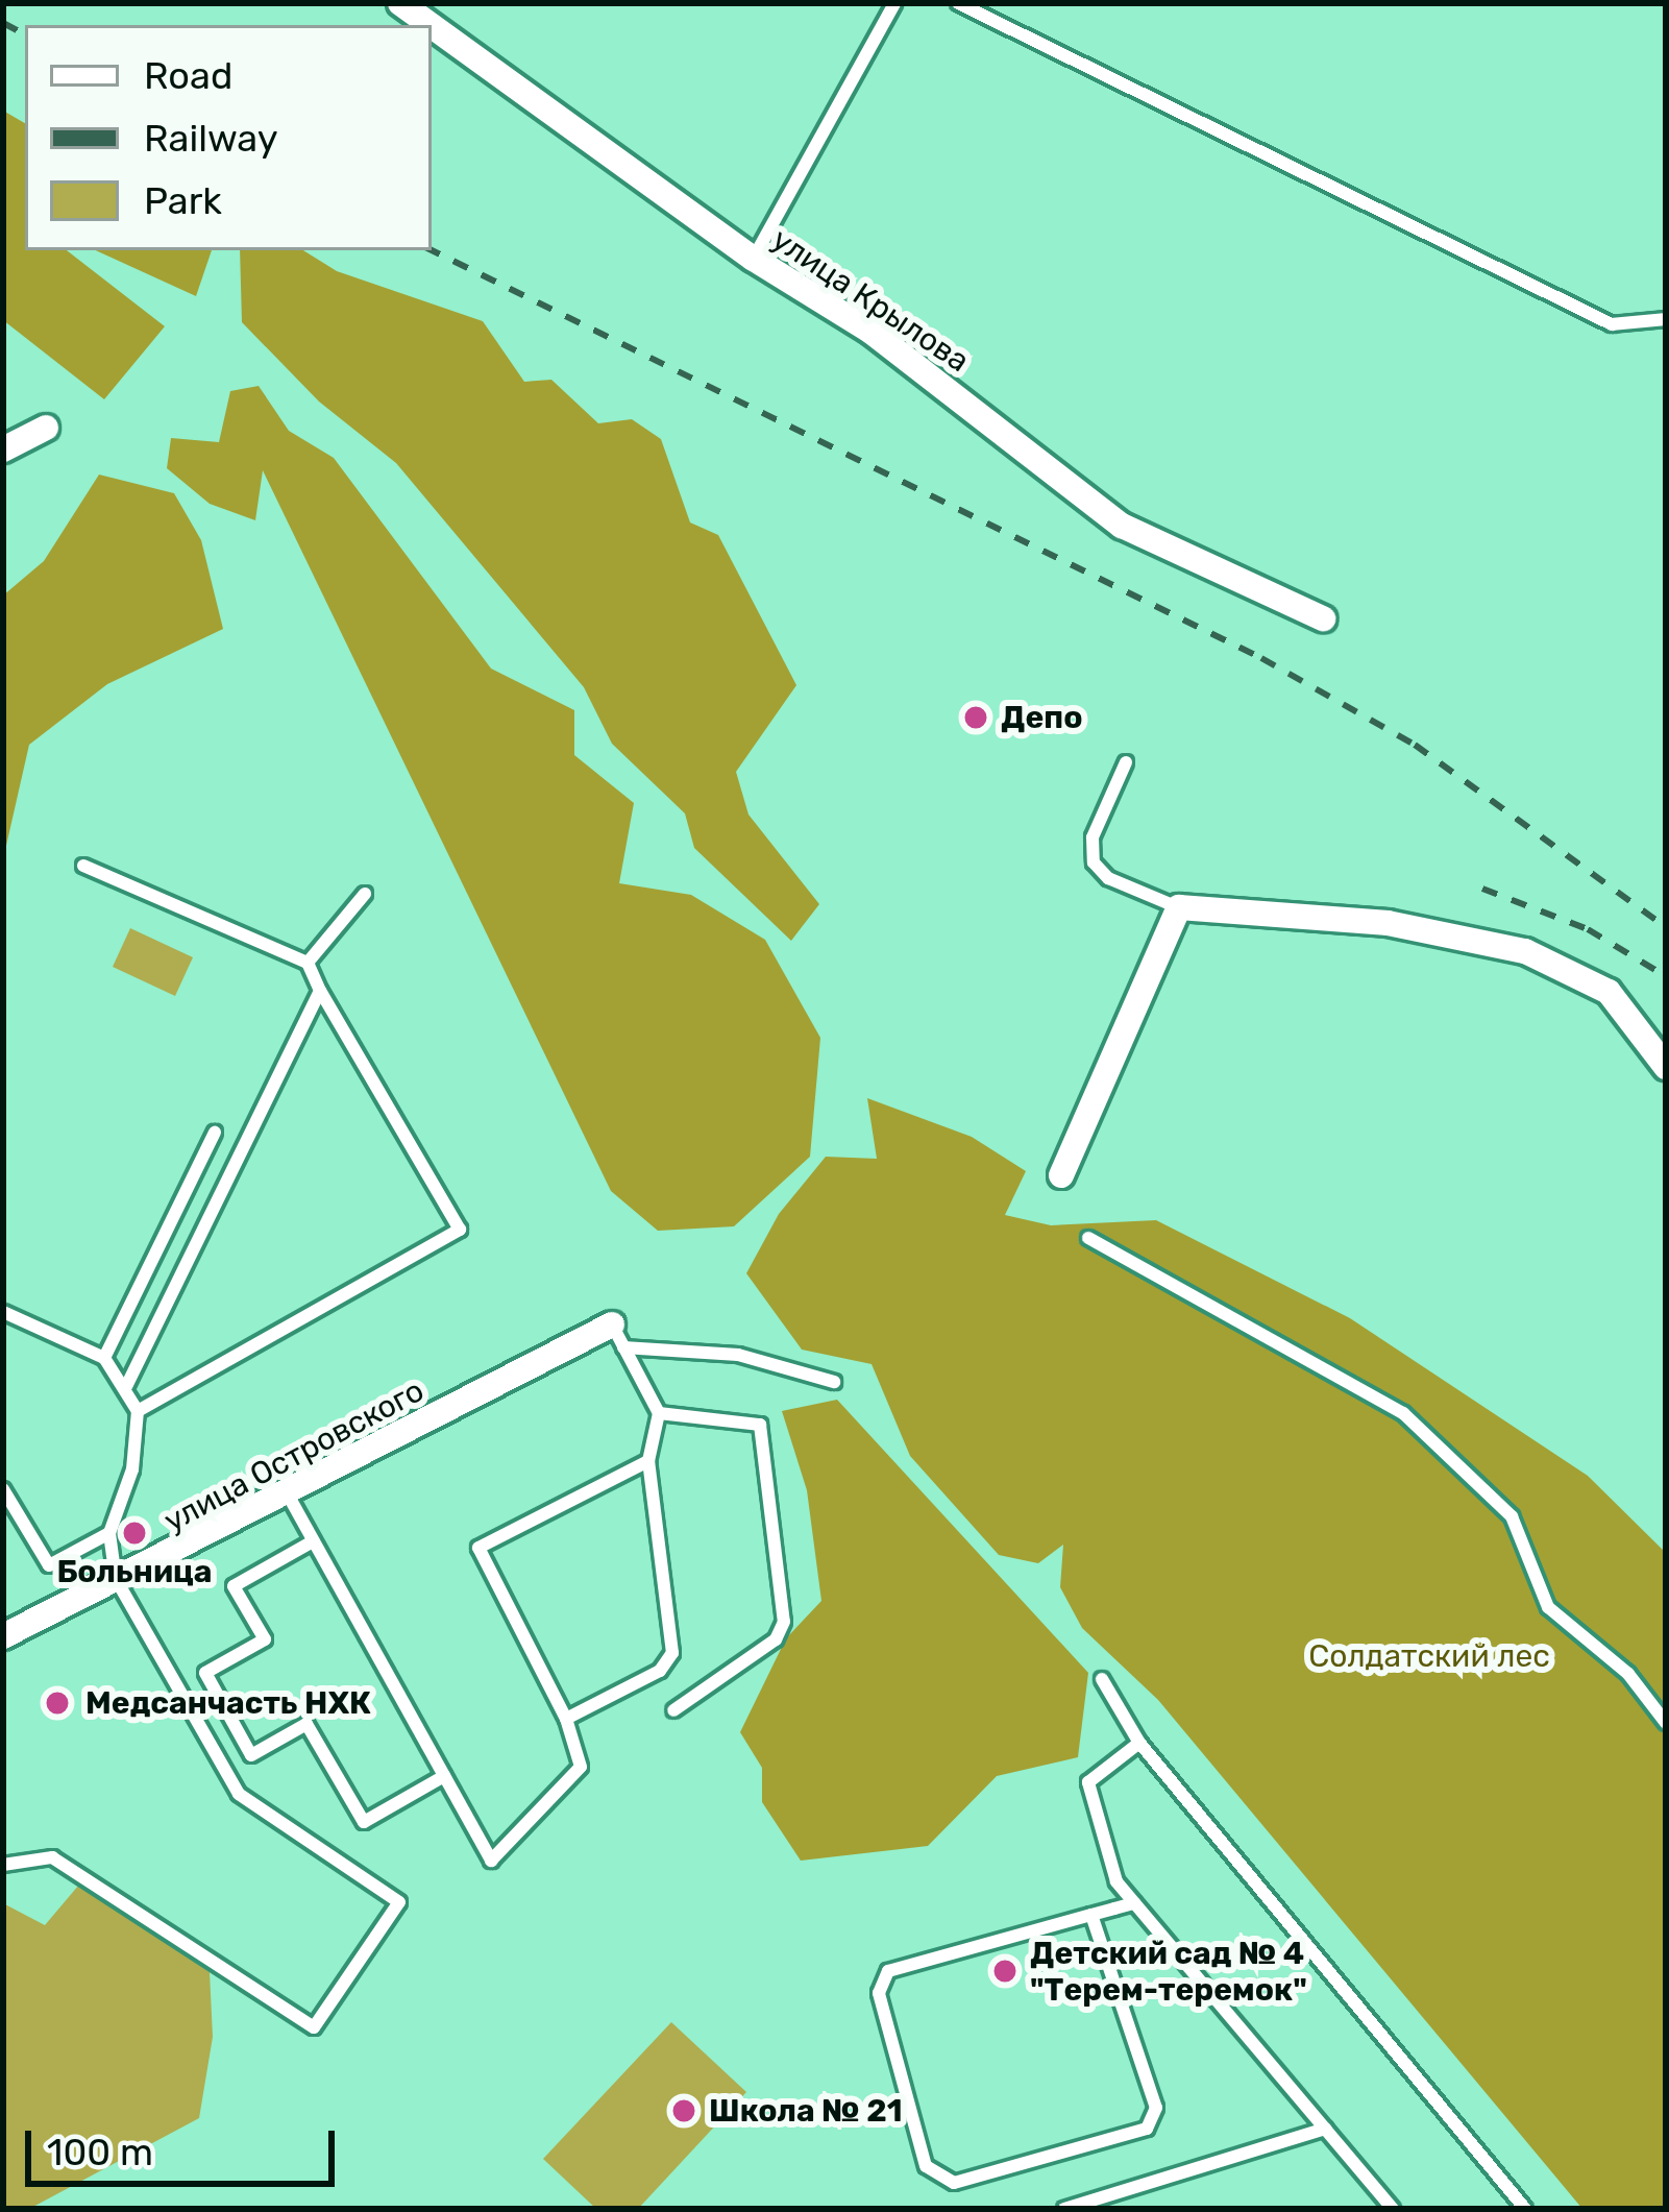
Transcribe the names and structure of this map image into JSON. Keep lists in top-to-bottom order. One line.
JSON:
{"streets":{"street":["улица Крылова","улица Островского"]},"parks":["Солдатский лес"],"places":["Депо","Больница","Медсанчасть НХК","Детский сад № 4 \"Терем-теремок\"","Школа № 21"],"legend":["Road","Railway","Park"],"scale_bar":"100 m"}
